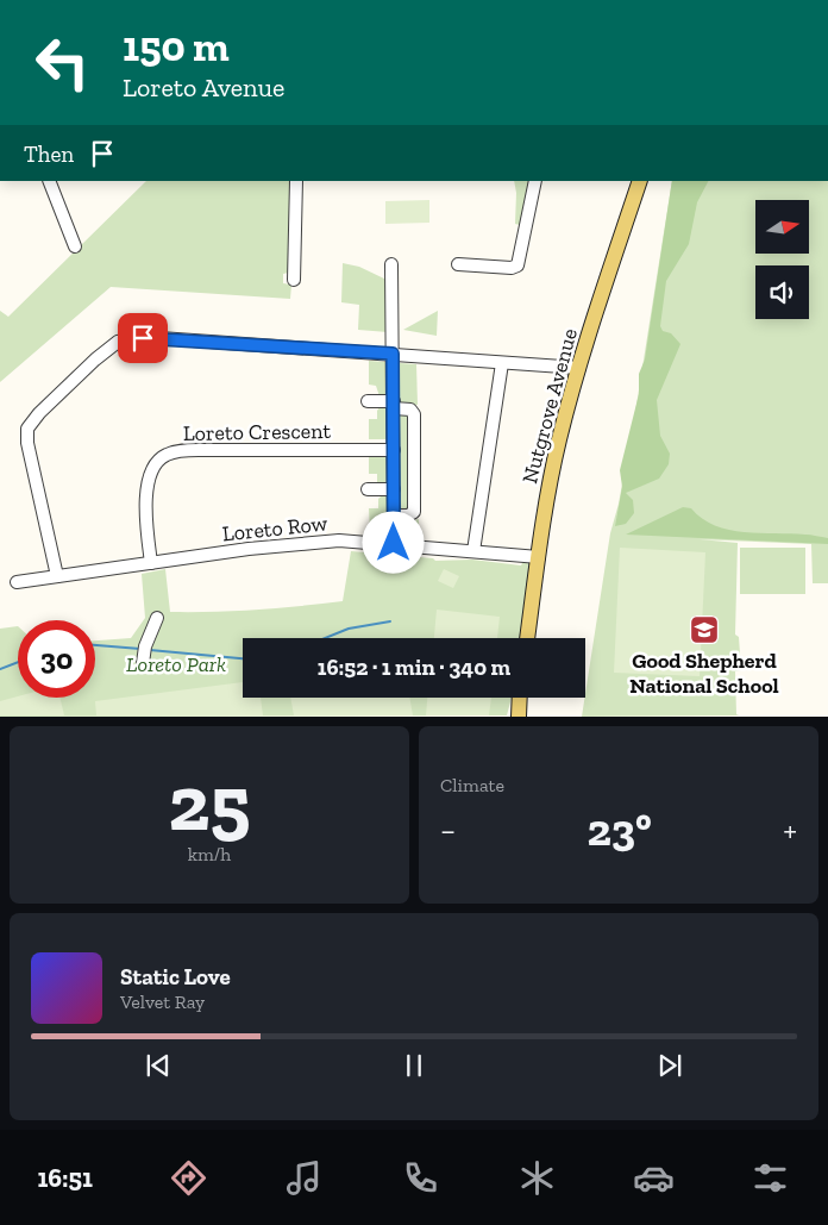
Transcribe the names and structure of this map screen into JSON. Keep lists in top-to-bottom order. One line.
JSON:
{"streets":{"main road":["Nutgrove Avenue"],"street":["Loreto Crescent","Loreto Row"]},"crossings":[["Nutgrove Avenue","Loreto Row"],["Loreto Crescent","Loreto Row"]],"parks":["Loreto Park"],"places":{"school or university":["Good Shepherd National School"]},"north":"right","page":{"turn":["150 m","Loreto Avenue"],"then":"Then","limit":"30","trip":"16:52 · 1 min · 340 m","tile":[["25","km/h"],"Climate"],"heat":["−","23°","+"],"song":["Static Love","Velvet Ray"],"tabs":"16:51"}}
